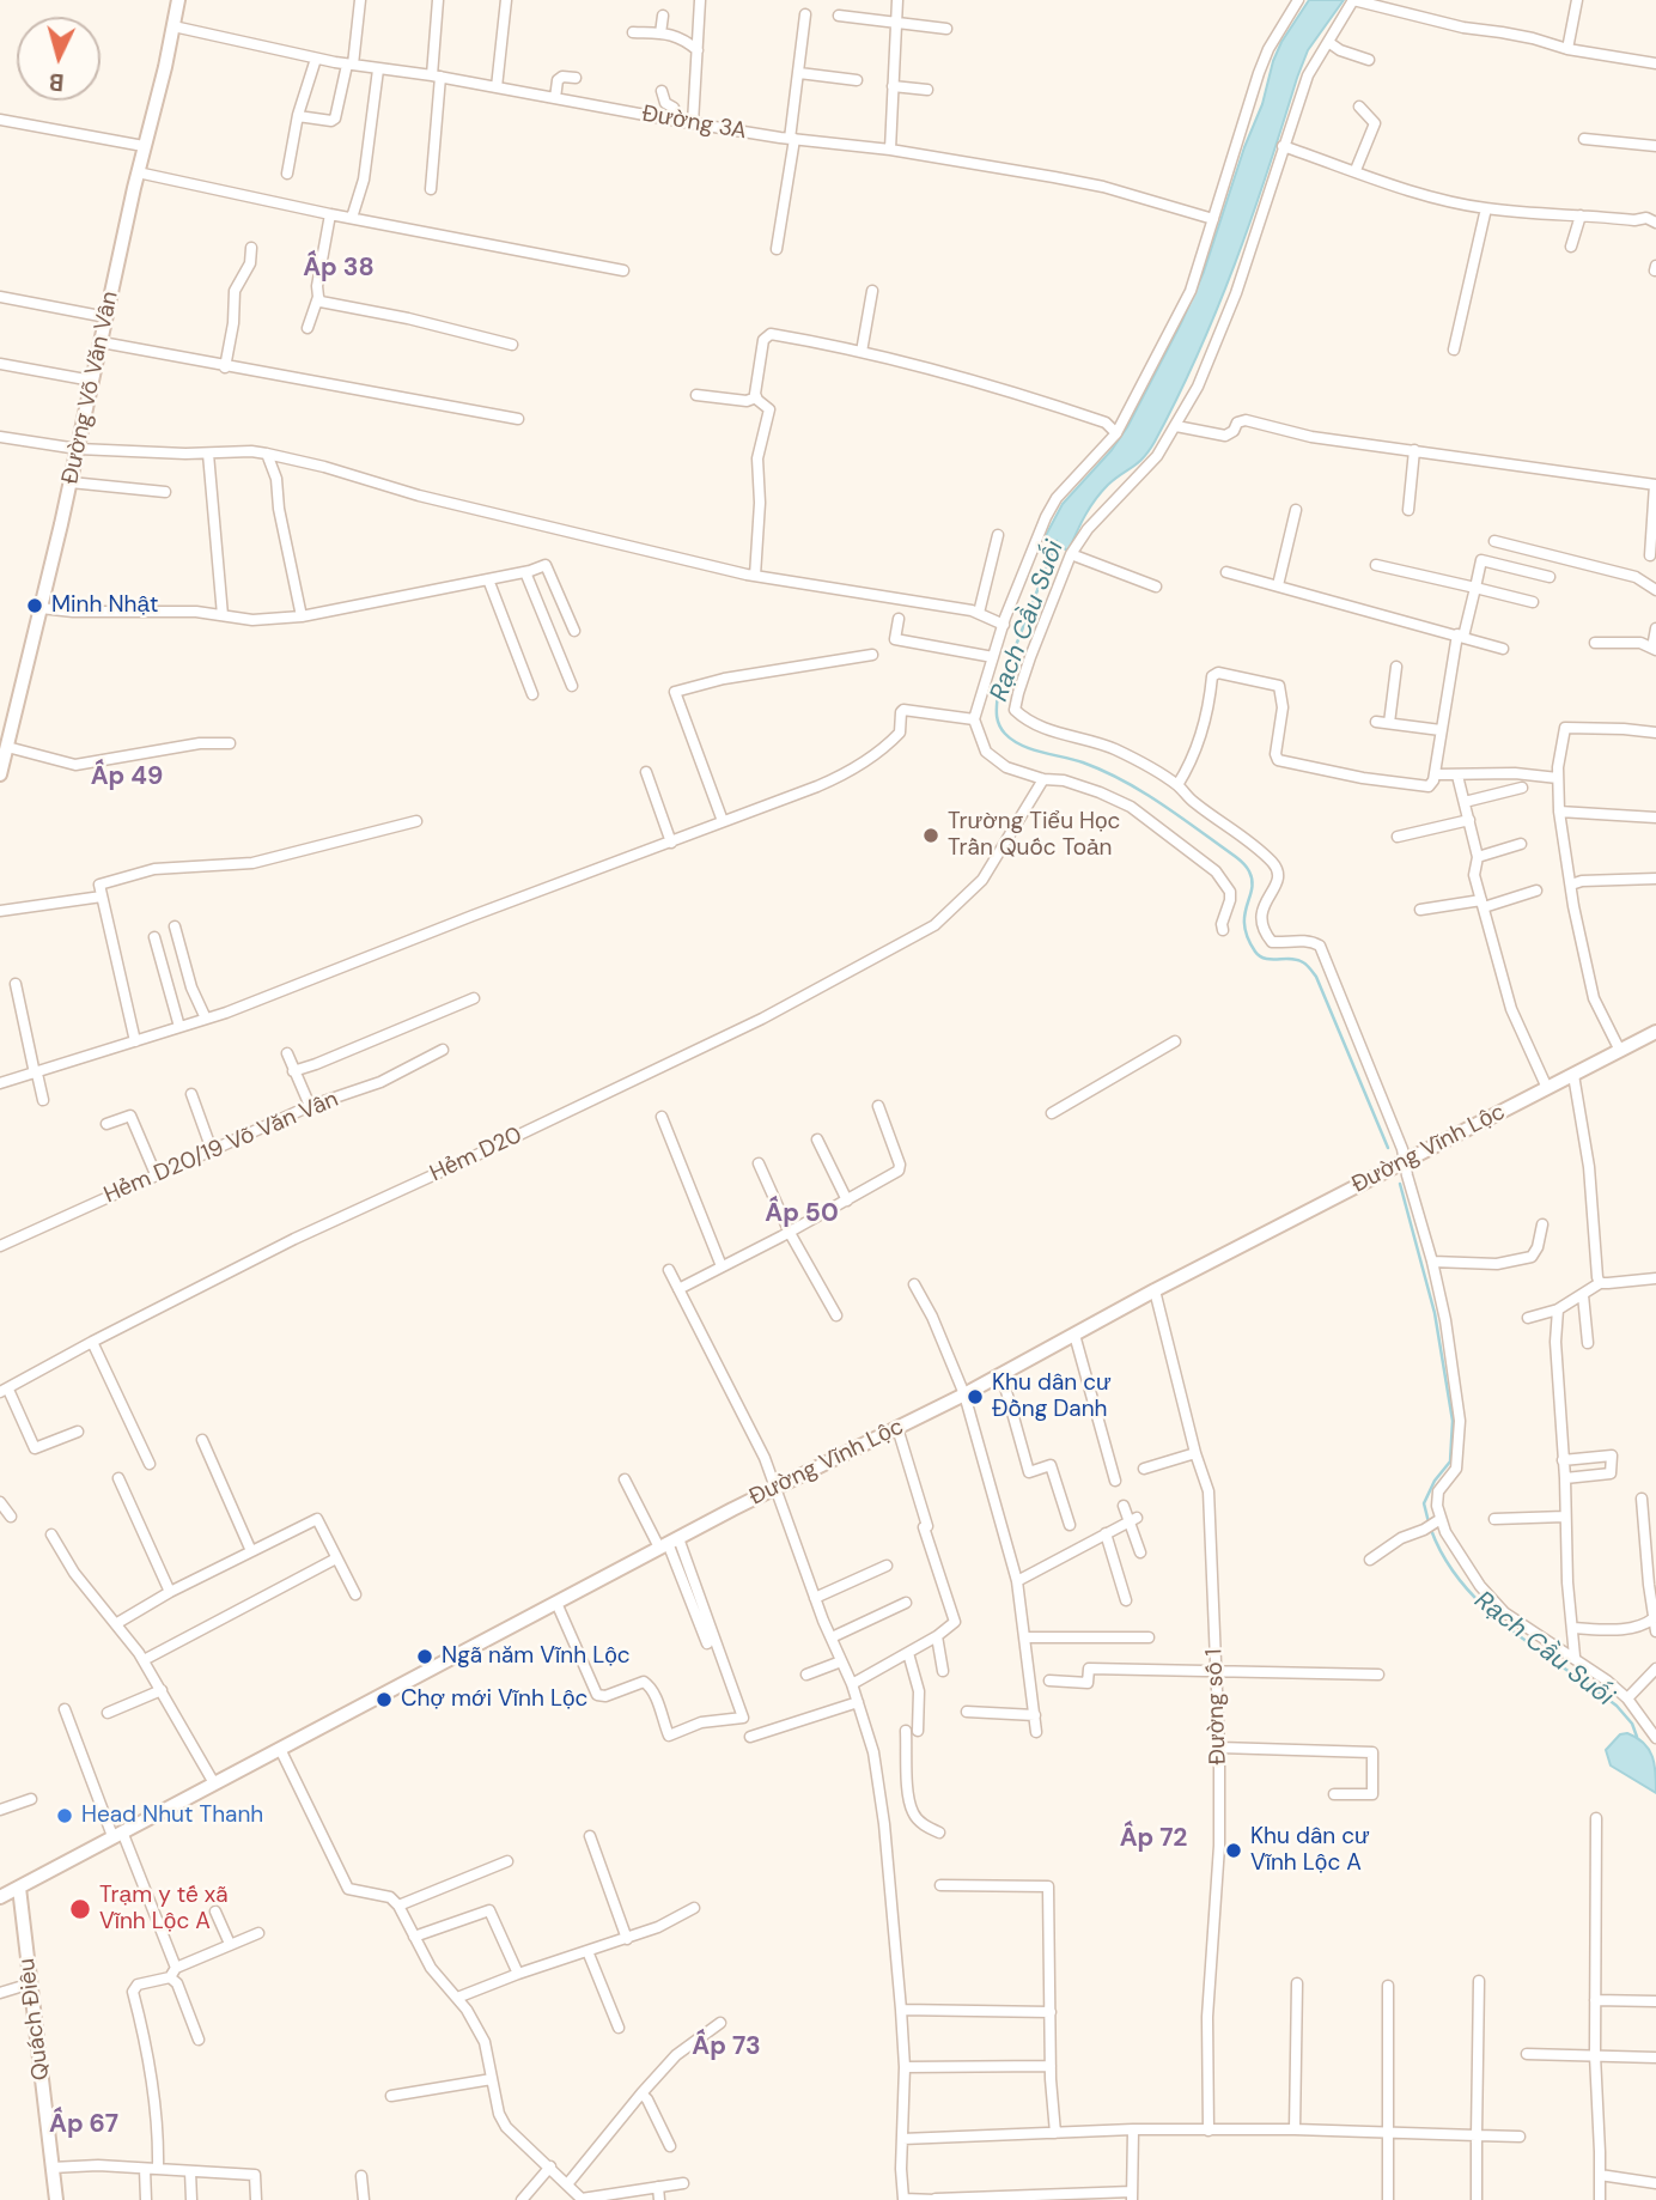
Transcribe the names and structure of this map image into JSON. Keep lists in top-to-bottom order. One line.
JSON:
{"streets":{"main road":["Đường Võ Văn Vân","Đường Vĩnh Lộc","Quách Điêu"],"street":["Đường 3A","Hẻm D20/19 Võ Văn Vân","Hẻm D20","Đường số 1"]},"crossings":[["Đường 3A","Đường Võ Văn Vân"],["Đường Vĩnh Lộc","Đường số 1"],["Đường Vĩnh Lộc","Quách Điêu"]],"districts":["Ấp 38","Ấp 49","Ấp 50","Ấp 72","Ấp 73","Ấp 67"],"water":["Rạch Cầu Suối"],"places":["Minh Nhật","Trường Tiểu Học Trần Quốc Toản","Khu dân cư Đồng Danh","Ngã năm Vĩnh Lộc","Chợ mới Vĩnh Lộc","Head Nhut Thanh","Khu dân cư Vĩnh Lộc A","Trạm y tế xã Vĩnh Lộc A"],"north":"bottom"}
